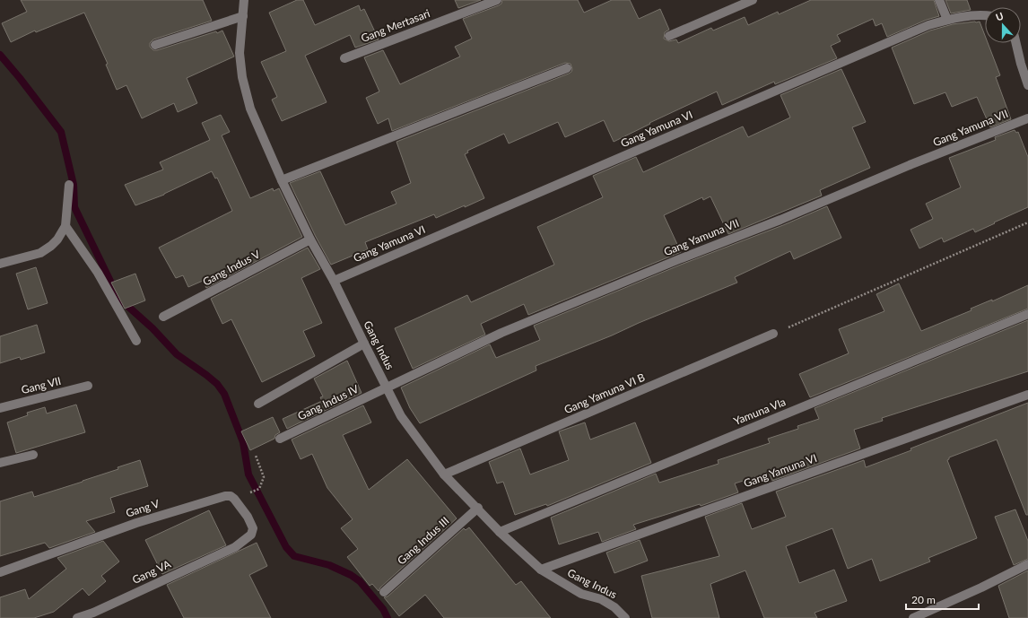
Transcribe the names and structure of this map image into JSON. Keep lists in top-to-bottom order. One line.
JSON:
{"streets":{"street":["Gang Mertasari","Gang Yamuna VII","Gang Yamuna VI","Gang Indus V","Gang Indus","Gang VII","Gang Yamuna VI B","Gang Indus IV","Yamuna VIa","Gang V","Gang Indus III","Gang VA"]},"crossings":[["Gang Yamuna VII","Gang Indus"],["Gang Yamuna VII","Gang Indus IV"],["Gang Yamuna VI","Gang Indus"],["Gang Indus V","Gang Indus"],["Gang Indus","Gang Yamuna VI B"],["Gang Indus","Gang Indus IV"],["Gang Indus","Yamuna VIa"],["Gang Indus","Gang Indus III"],["Gang V","Gang VA"]],"scale_bar":"20 m","north":"top"}
